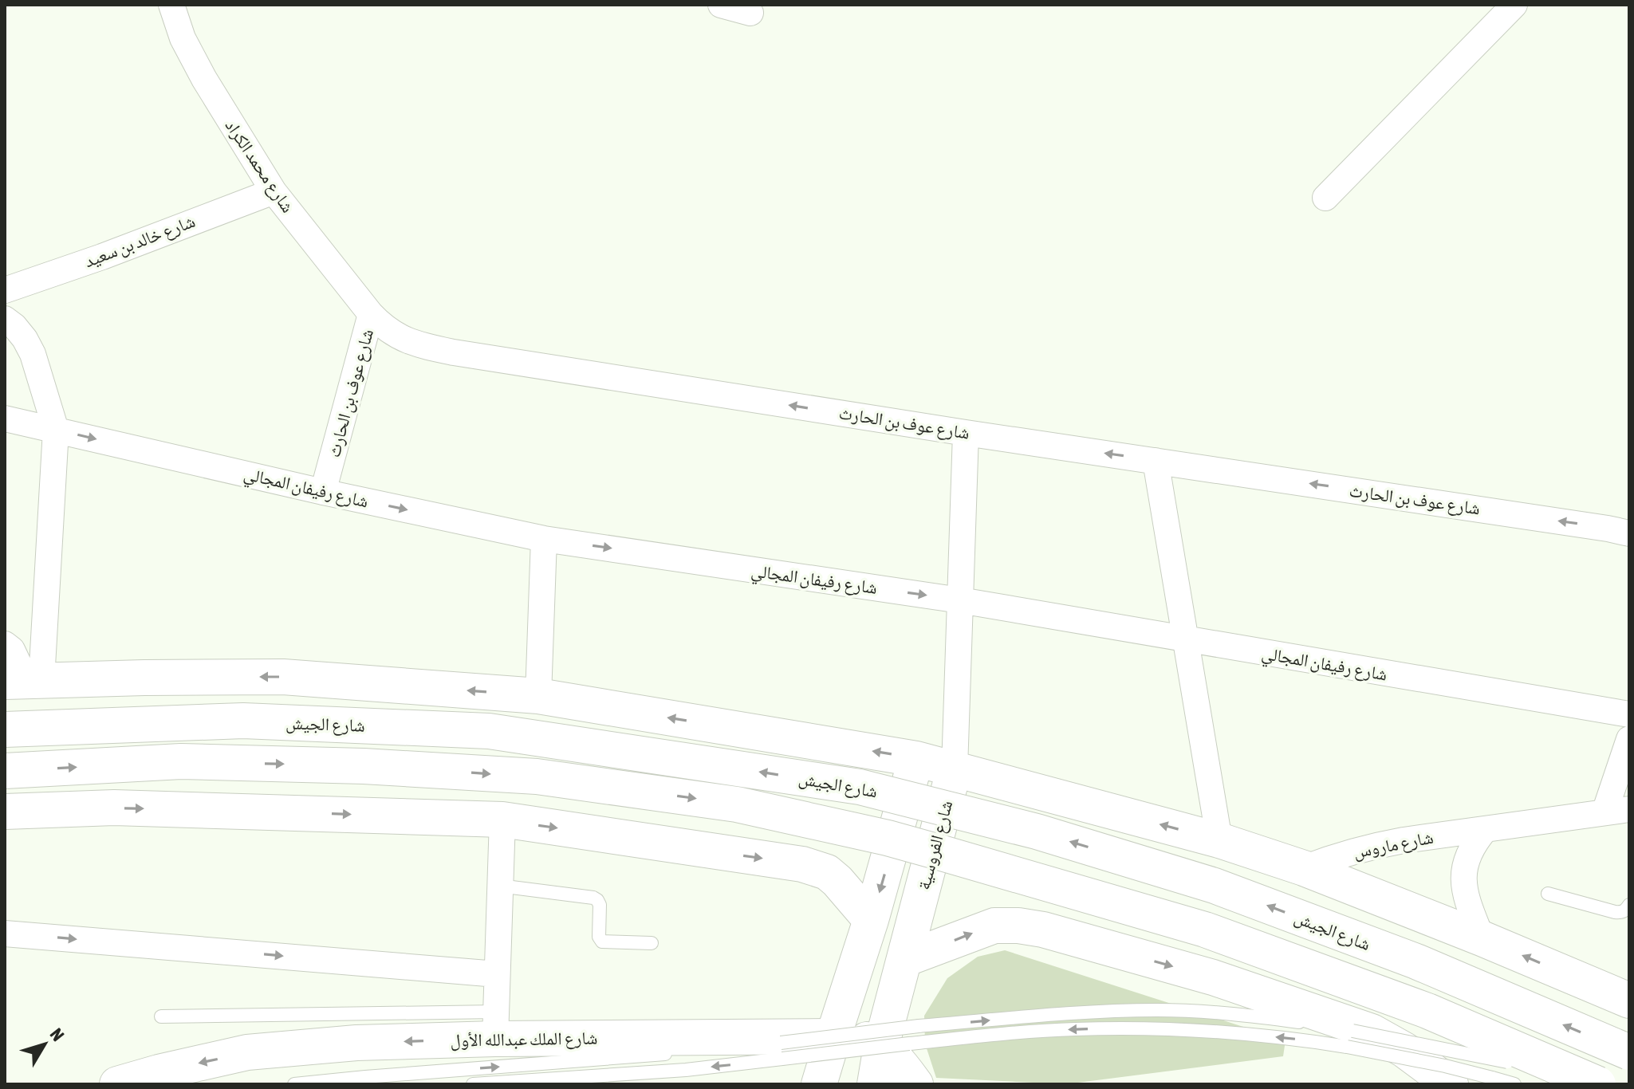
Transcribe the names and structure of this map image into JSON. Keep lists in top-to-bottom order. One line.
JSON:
{"streets":{"main road":["شارع الجيش","شارع الفروسية","شارع الملك عبدالله الأول"],"street":["شارع محمد الكراد","شارع خالد بن سعيد","شارع عوف بن الحارث","شارع رفيفان المجالي","شارع ماروس"]},"crossings":[["شارع محمد الكراد","شارع خالد بن سعيد"],["شارع محمد الكراد","شارع عوف بن الحارث"],["شارع عوف بن الحارث","شارع رفيفان المجالي"],["شارع عوف بن الحارث","شارع الفروسية"],["شارع رفيفان المجالي","شارع الفروسية"],["شارع الفروسية","شارع الملك عبدالله الأول"]],"one_way":["شارع عوف بن الحارث","شارع رفيفان المجالي"],"north":"top right"}
